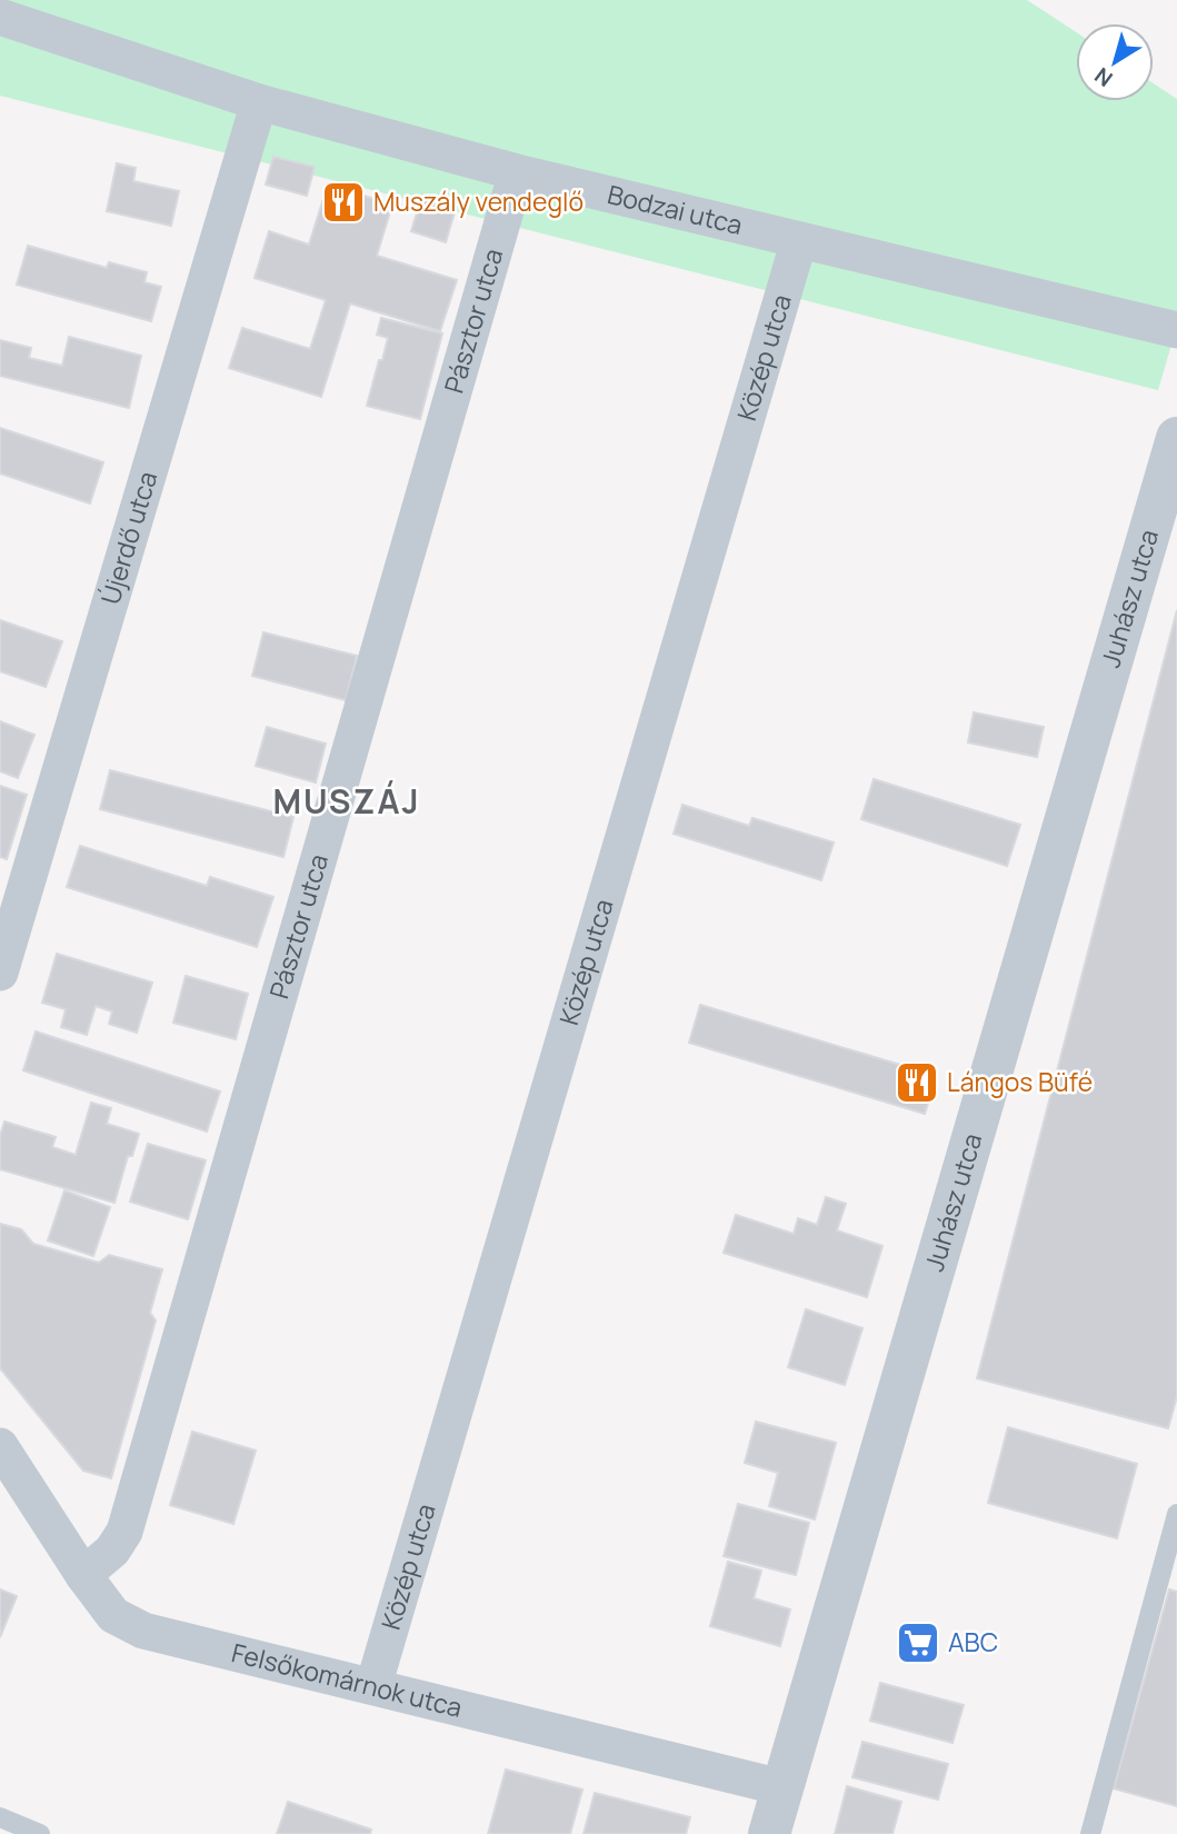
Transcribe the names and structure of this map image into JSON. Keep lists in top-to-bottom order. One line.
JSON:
{"streets":{"street":["Bodzai utca","Pásztor utca","Közép utca","Újerdő utca","Juhász utca","Felsőkomárnok utca"]},"crossings":[["Bodzai utca","Pásztor utca"],["Bodzai utca","Közép utca"],["Bodzai utca","Újerdő utca"],["Pásztor utca","Felsőkomárnok utca"],["Közép utca","Felsőkomárnok utca"],["Juhász utca","Felsőkomárnok utca"]],"districts":["MUSZÁJ"],"places":{"restaurant":["Muszály vendeglő","Lángos Büfé"],"supermarket":["ABC"]},"north":"bottom left"}
